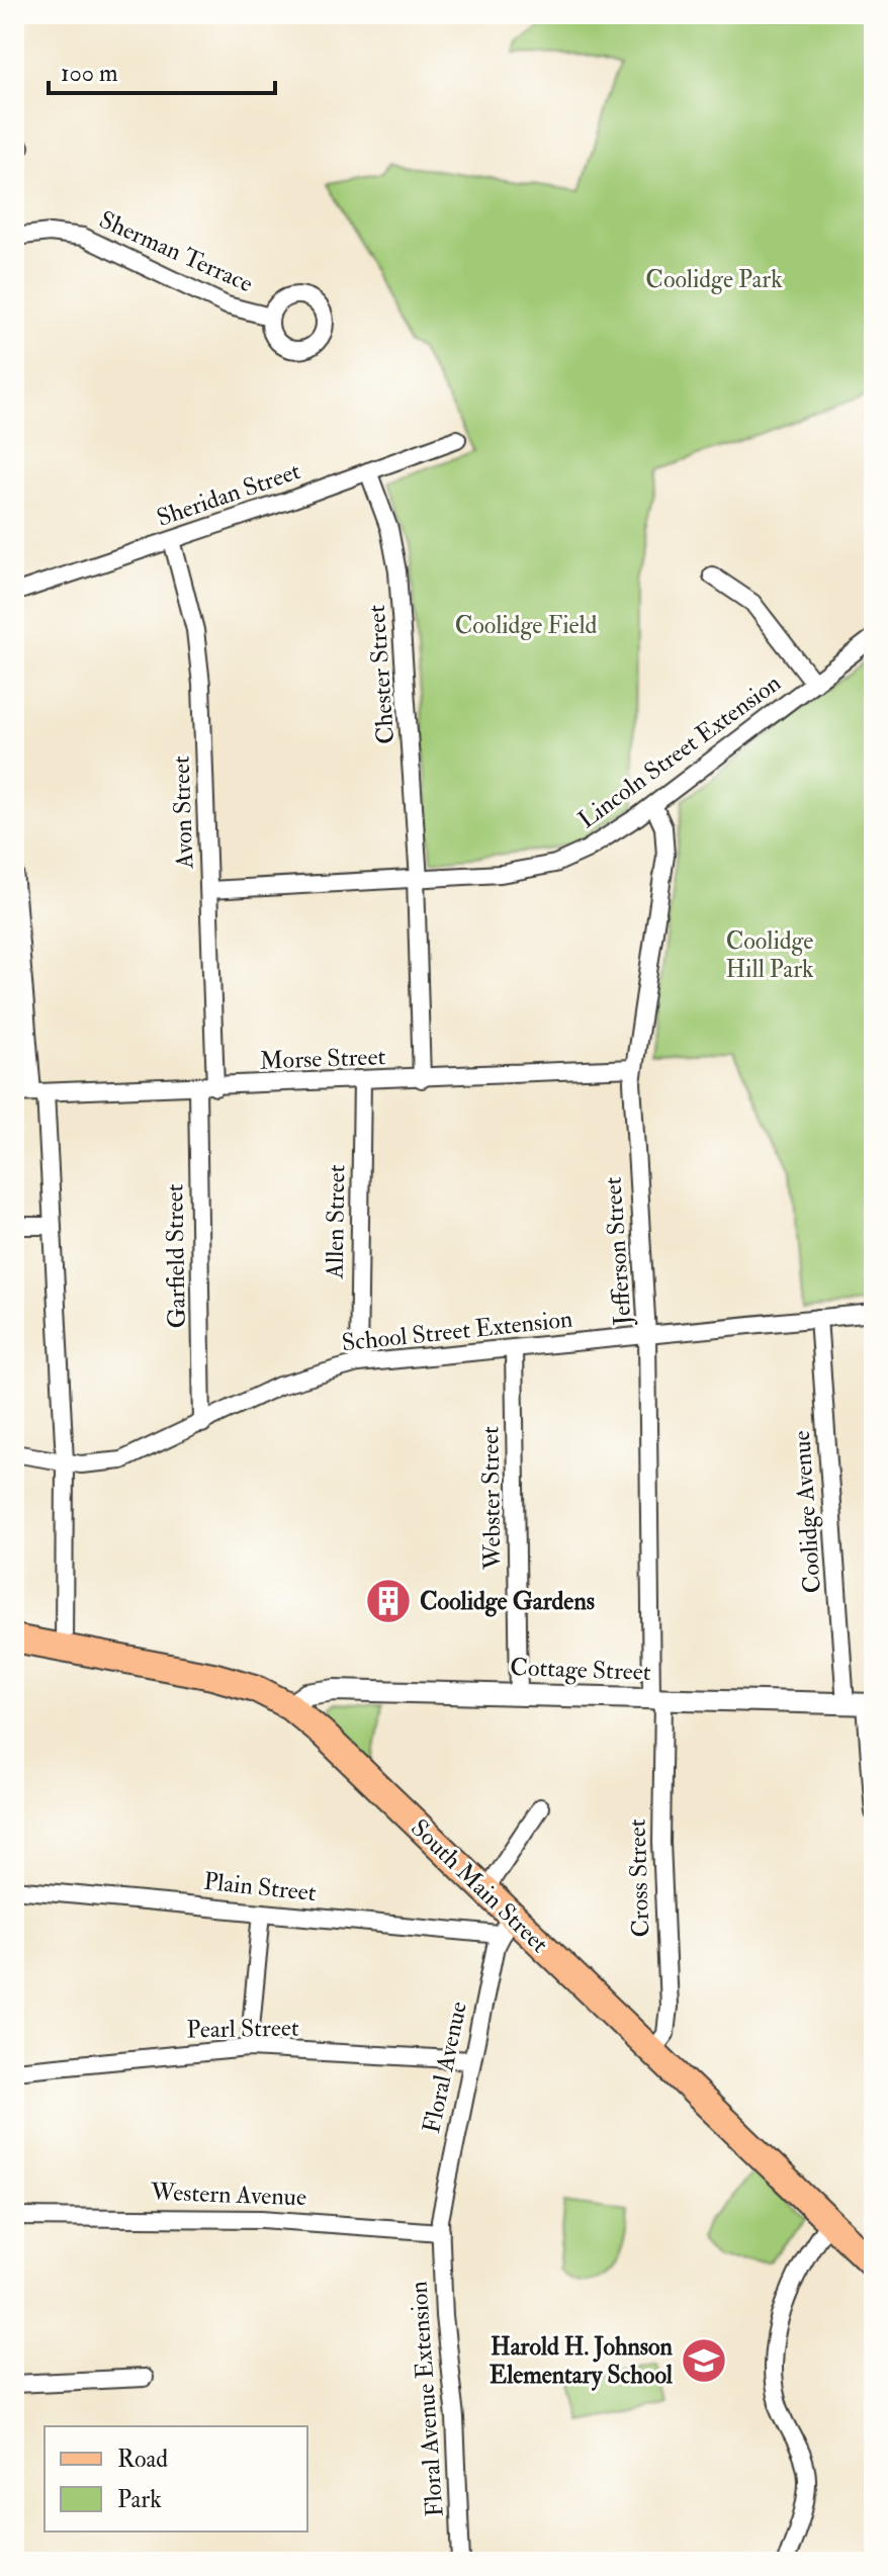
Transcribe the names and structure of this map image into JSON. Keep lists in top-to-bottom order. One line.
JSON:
{"streets":{"main road":["South Main Street"],"street":["Sherman Terrace","Sheridan Street","Chester Street","Lincoln Street Extension","Avon Street","Morse Street","Allen Street","Jefferson Street","Garfield Street","School Street Extension","Webster Street","Coolidge Avenue","Cottage Street","Cross Street","Plain Street","Pearl Street","Floral Avenue","Western Avenue","Floral Avenue Extension"]},"crossings":[["Sheridan Street","Chester Street"],["Sheridan Street","Avon Street"],["Chester Street","Lincoln Street Extension"],["Chester Street","Morse Street"],["Lincoln Street Extension","Avon Street"],["Lincoln Street Extension","Jefferson Street"],["Avon Street","Morse Street"],["Morse Street","Allen Street"],["Morse Street","Jefferson Street"],["Morse Street","Garfield Street"],["Allen Street","School Street Extension"],["Jefferson Street","School Street Extension"],["Jefferson Street","Cottage Street"],["Jefferson Street","Cross Street"],["Garfield Street","School Street Extension"],["School Street Extension","Webster Street"],["School Street Extension","Coolidge Avenue"],["Webster Street","Cottage Street"],["Coolidge Avenue","Cottage Street"],["Cottage Street","Cross Street"],["Cottage Street","South Main Street"],["Cross Street","South Main Street"],["South Main Street","Plain Street"],["South Main Street","Floral Avenue"],["Plain Street","Floral Avenue"],["Pearl Street","Floral Avenue"],["Floral Avenue","Western Avenue"],["Floral Avenue","Floral Avenue Extension"],["Western Avenue","Floral Avenue Extension"]],"parks":["Coolidge Park","Coolidge Field","Coolidge Hill Park"],"places":{"building":["Coolidge Gardens"],"school or university":["Harold H. Johnson Elementary School"]},"legend":["Road","Park"],"scale_bar":"100 m"}
